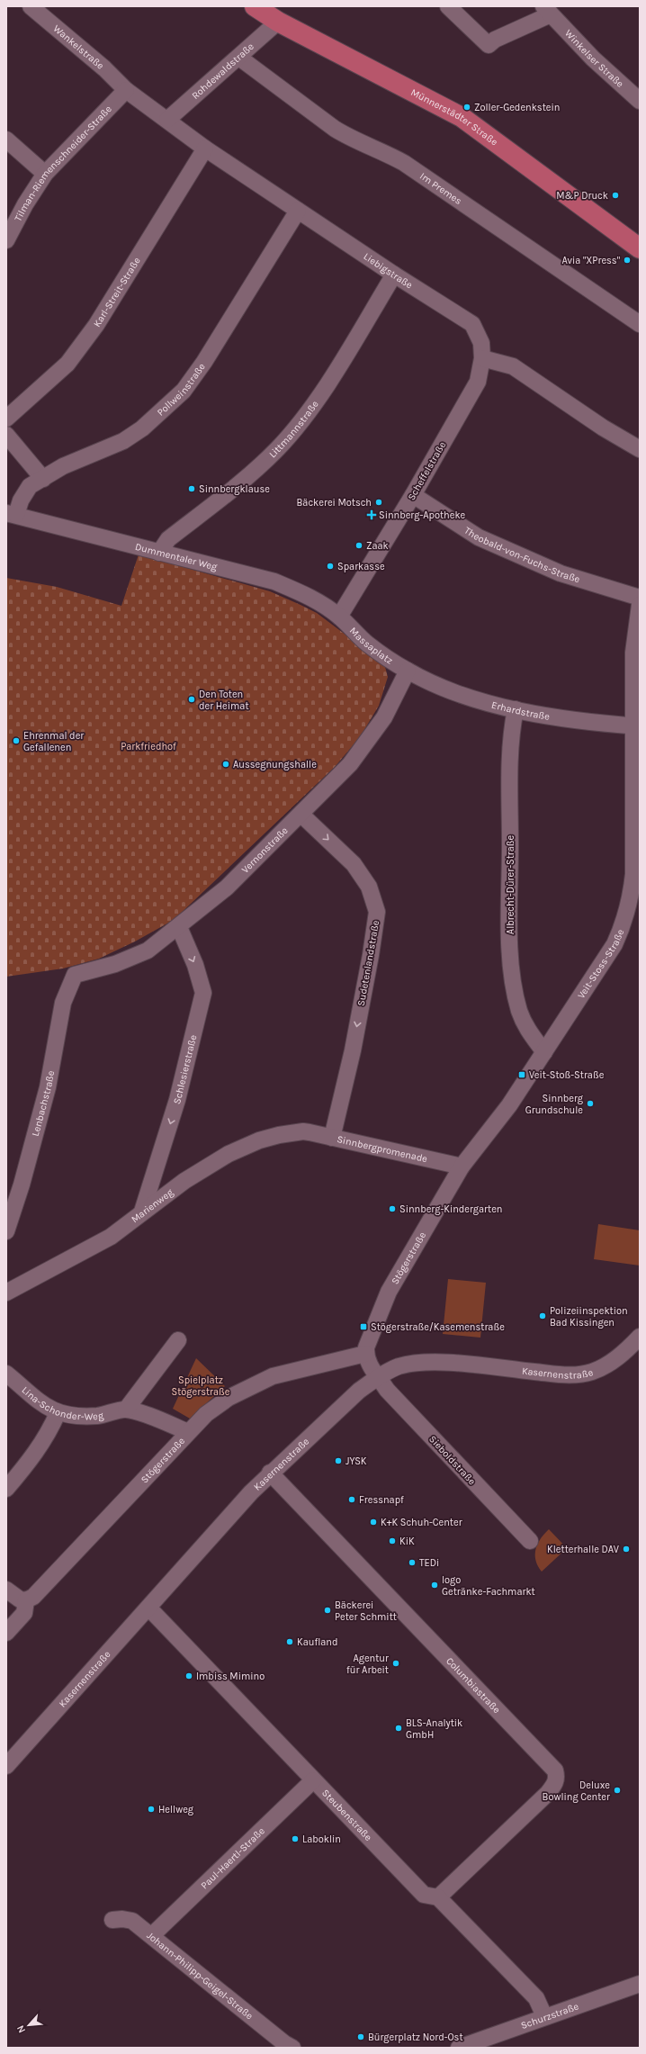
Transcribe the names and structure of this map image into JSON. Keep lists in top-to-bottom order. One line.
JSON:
{"streets":{"main road":["Münnerstädter Straße"],"street":["Wankelstraße","Winkelser Straße","Rohdewaldstraße","Tilman-Riemenschneider-Straße","Im Premes","Liebigstraße","Karl-Streit-Straße","Pollweinstraße","Littmannstraße","Scheffelstraße","Theobald-von-Fuchs-Straße","Dummentaler Weg","Massaplatz","Erhardstraße","Vernonstraße","Albrecht-Dürer-Straße","Sudetenlandstraße","Veit-Stoss-Straße","Schlesierstraße","Lenbachstraße","Sinnbergpromenade","Marienweg","Stögerstraße","Kasernenstraße","Lina-Schonder-Weg","Sieboldstraße","Columbiastraße","Steubenstraße","Paul-Haertl-Straße","Johann-Philipp-Geigel-Straße","Schurzstraße"]},"crossings":[["Wankelstraße","Tilman-Riemenschneider-Straße"],["Wankelstraße","Liebigstraße"],["Rohdewaldstraße","Münnerstädter Straße"],["Rohdewaldstraße","Im Premes"],["Rohdewaldstraße","Liebigstraße"],["Tilman-Riemenschneider-Straße","Liebigstraße"],["Liebigstraße","Karl-Streit-Straße"],["Liebigstraße","Pollweinstraße"],["Liebigstraße","Littmannstraße"],["Liebigstraße","Scheffelstraße"],["Pollweinstraße","Dummentaler Weg"],["Littmannstraße","Dummentaler Weg"],["Scheffelstraße","Theobald-von-Fuchs-Straße"],["Scheffelstraße","Dummentaler Weg"],["Scheffelstraße","Massaplatz"],["Dummentaler Weg","Massaplatz"],["Massaplatz","Erhardstraße"],["Massaplatz","Vernonstraße"],["Erhardstraße","Vernonstraße"],["Erhardstraße","Albrecht-Dürer-Straße"],["Erhardstraße","Veit-Stoss-Straße"],["Vernonstraße","Sudetenlandstraße"],["Vernonstraße","Schlesierstraße"],["Vernonstraße","Lenbachstraße"],["Albrecht-Dürer-Straße","Veit-Stoss-Straße"],["Sudetenlandstraße","Sinnbergpromenade"],["Veit-Stoss-Straße","Sinnbergpromenade"],["Veit-Stoss-Straße","Stögerstraße"],["Schlesierstraße","Marienweg"],["Sinnbergpromenade","Marienweg"],["Sinnbergpromenade","Stögerstraße"],["Kasernenstraße","Sieboldstraße"],["Kasernenstraße","Columbiastraße"],["Kasernenstraße","Steubenstraße"],["Columbiastraße","Steubenstraße"],["Steubenstraße","Paul-Haertl-Straße"],["Steubenstraße","Schurzstraße"],["Paul-Haertl-Straße","Johann-Philipp-Geigel-Straße"]],"one_way":["Sudetenlandstraße","Schlesierstraße"],"parks":["Parkfriedhof","Spielplatz Stögerstraße"],"places":{"other":["Zoller-Gedenkstein","M&P Druck","Avia \"XPress\"","Sinnbergklause","Bäckerei Motsch","Zaak","Sparkasse","Den Toten der Heimat","Ehrenmal der Gefallenen","Aussegnungshalle","Sinnberg Grundschule","Sinnberg-Kindergarten","Polizeiinspektion Bad Kissingen","JYSK","Fressnapf","K+K Schuh-Center","KiK","Kletterhalle DAV","TEDi","logo Getränke-Fachmarkt","Bäckerei Peter Schmitt","Kaufland","Agentur für Arbeit","Imbiss Mimino","BLS-Analytik GmbH","Deluxe Bowling Center","Hellweg","Laboklin","Bürgerplatz Nord-Ost"],"health":["Sinnberg-Apotheke"],"transit":["Veit-Stoß-Straße","Stögerstraße/Kasemenstraße"]},"north":"bottom left"}
